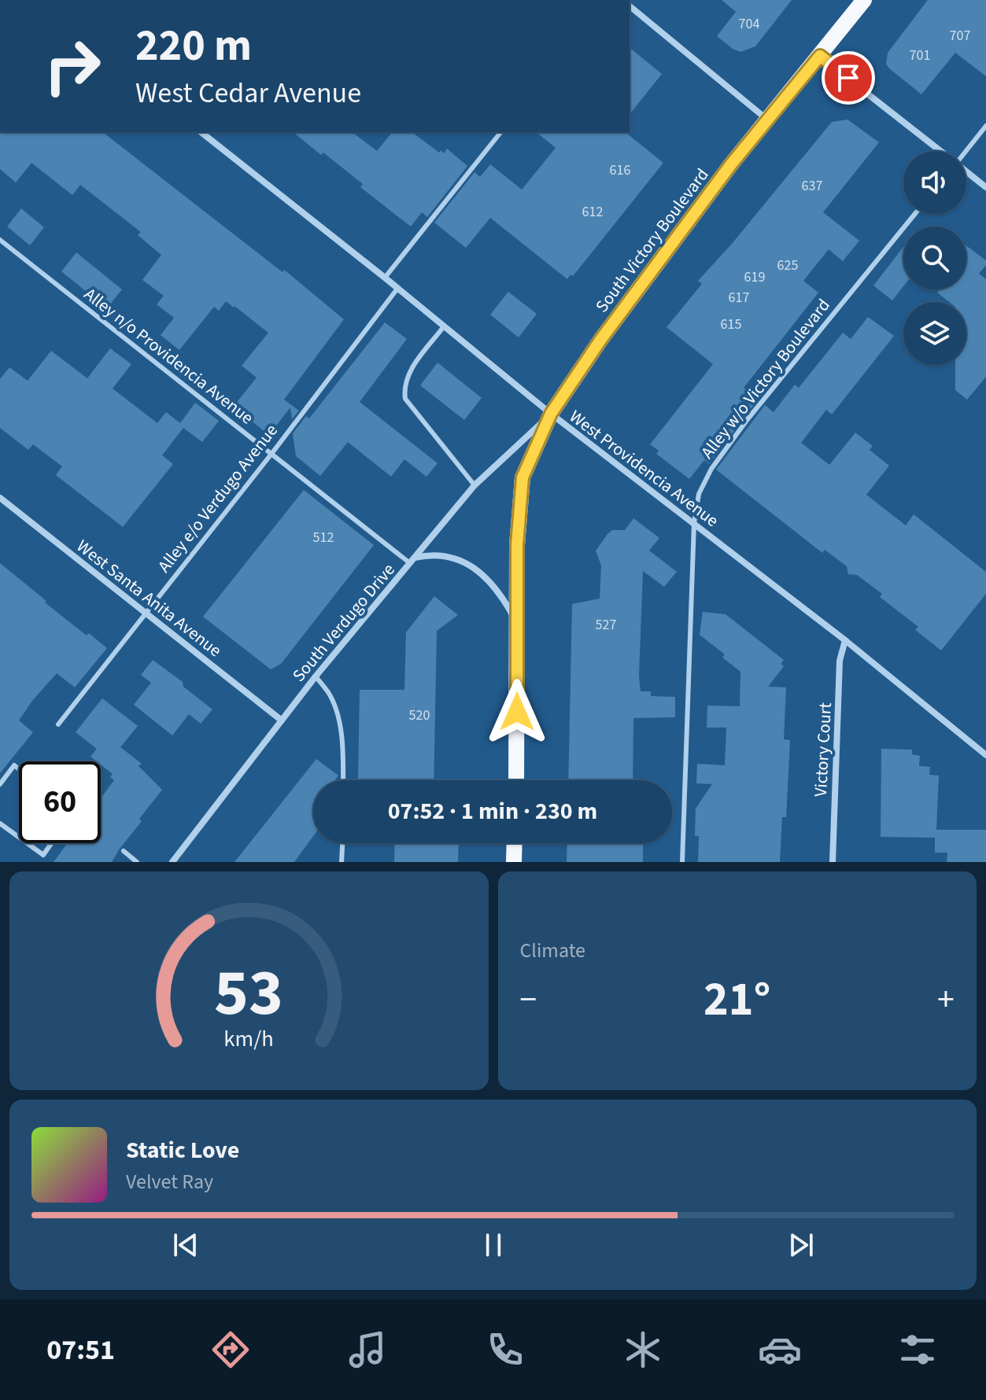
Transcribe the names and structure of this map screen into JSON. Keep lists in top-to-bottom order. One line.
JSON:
{"streets":{"main road":["South Victory Boulevard"],"street":["West Providencia Avenue","West Santa Anita Avenue","South Verdugo Drive","Victory Court"],"lane":["Alley n/o Providencia Avenue","Alley w/o Victory Boulevard","Alley e/o Verdugo Avenue"]},"crossings":[["South Victory Boulevard","West Providencia Avenue"],["South Victory Boulevard","South Verdugo Drive"],["Alley n/o Providencia Avenue","Alley e/o Verdugo Avenue"],["Alley n/o Providencia Avenue","South Verdugo Drive"],["Alley w/o Victory Boulevard","West Providencia Avenue"],["West Providencia Avenue","Alley e/o Verdugo Avenue"],["West Providencia Avenue","South Verdugo Drive"],["West Providencia Avenue","Victory Court"],["Alley e/o Verdugo Avenue","West Santa Anita Avenue"],["West Santa Anita Avenue","South Verdugo Drive"]],"house_numbers":["704","707","701","616","637","612","625","619","617","615","512","527","520"],"page":{"turn":["220 m","West Cedar Avenue"],"limit":"60","trip":"07:52 · 1 min · 230 m","tile":"Climate","heat":["−","21°","+"],"song":["Static Love","Velvet Ray"],"tabs":"07:51","gauge":["53","km/h"]}}
